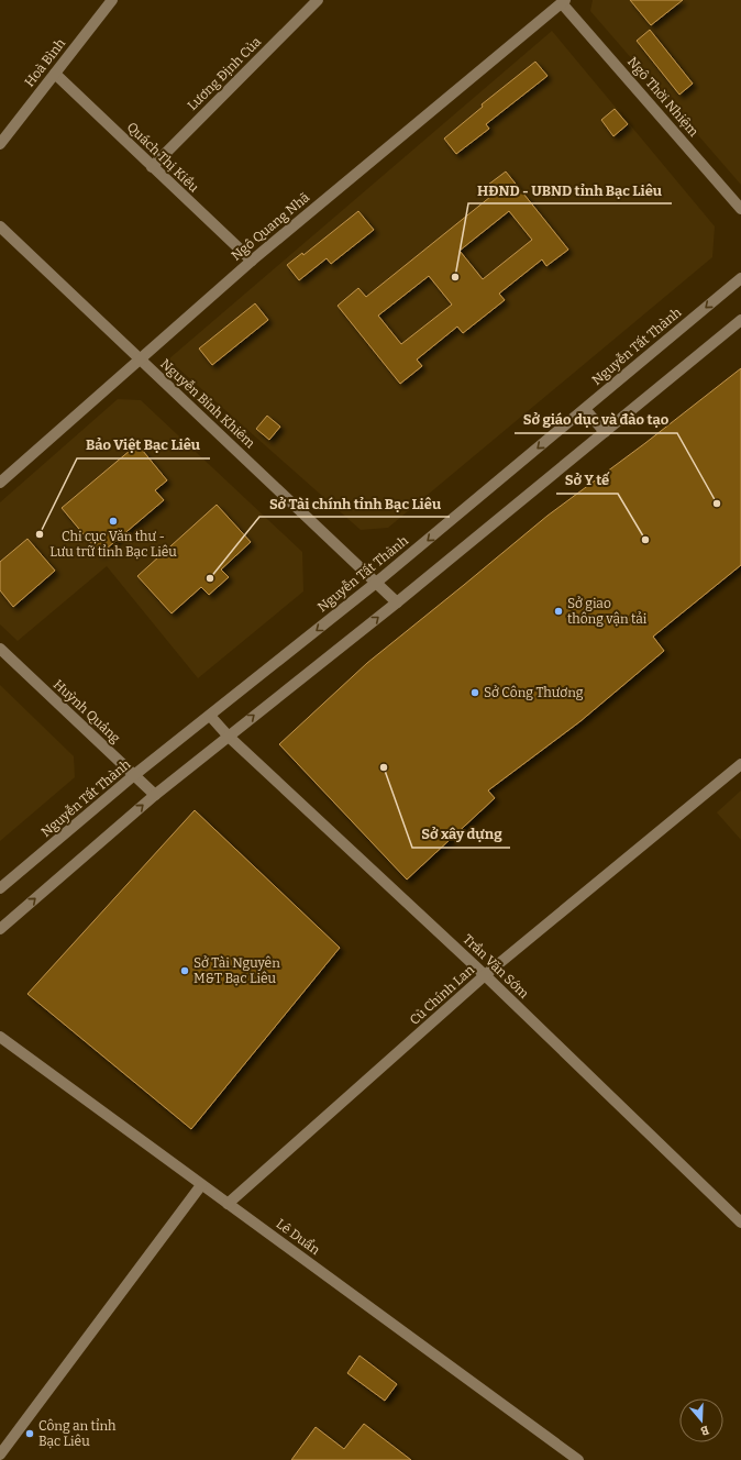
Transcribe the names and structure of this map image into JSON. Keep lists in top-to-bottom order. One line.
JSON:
{"streets":{"street":["Hoà Bình","Lương Định Của","Ngô Thời Nhiệm","Quách Thị Kiều","Ngô Quang Nhã","Nguyễn Tất Thành","Nguyễn Bỉnh Khiêm","Huỳnh Quảng","Trần Văn Sớm","Cù Chính Lan","Lê Duẩn"]},"crossings":[["Hoà Bình","Quách Thị Kiều"],["Lương Định Của","Quách Thị Kiều"],["Ngô Thời Nhiệm","Ngô Quang Nhã"],["Quách Thị Kiều","Ngô Quang Nhã"],["Ngô Quang Nhã","Nguyễn Bỉnh Khiêm"],["Nguyễn Tất Thành","Nguyễn Bỉnh Khiêm"],["Nguyễn Tất Thành","Huỳnh Quảng"],["Nguyễn Tất Thành","Trần Văn Sớm"],["Trần Văn Sớm","Cù Chính Lan"],["Cù Chính Lan","Lê Duẩn"]],"places":["HĐND - UBND tỉnh Bạc Liêu","Sở giáo dục và đào tạo","Chi cục Văn thư - Lưu trữ tỉnh Bạc Liêu","Bảo Việt Bạc Liêu","Sở Y tế","Sở Tài chính tỉnh Bạc Liêu","Sở giao thông vận tải","Sở Công Thương","Sở xây dựng","Sở Tài Nguyên M&T Bạc Liêu","Công an tỉnh Bạc Liêu"],"north":"bottom"}
